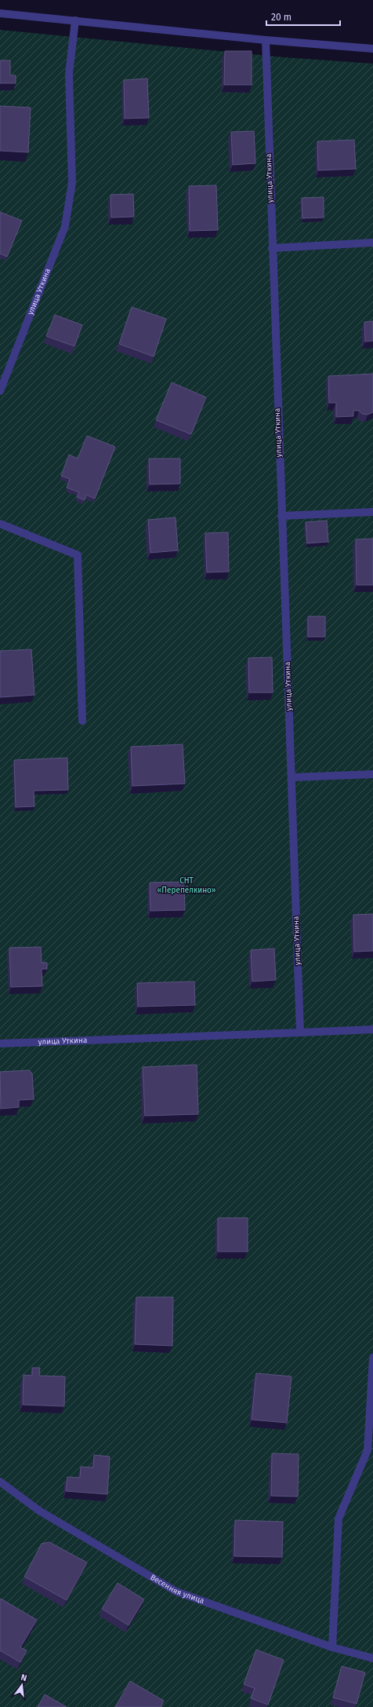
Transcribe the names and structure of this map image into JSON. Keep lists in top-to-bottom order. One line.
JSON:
{"streets":{"street":["улица Уткина","Весенняя улица"]},"parks":["СНТ «Перепёлкино»"],"scale_bar":"20 m","north":"top"}
